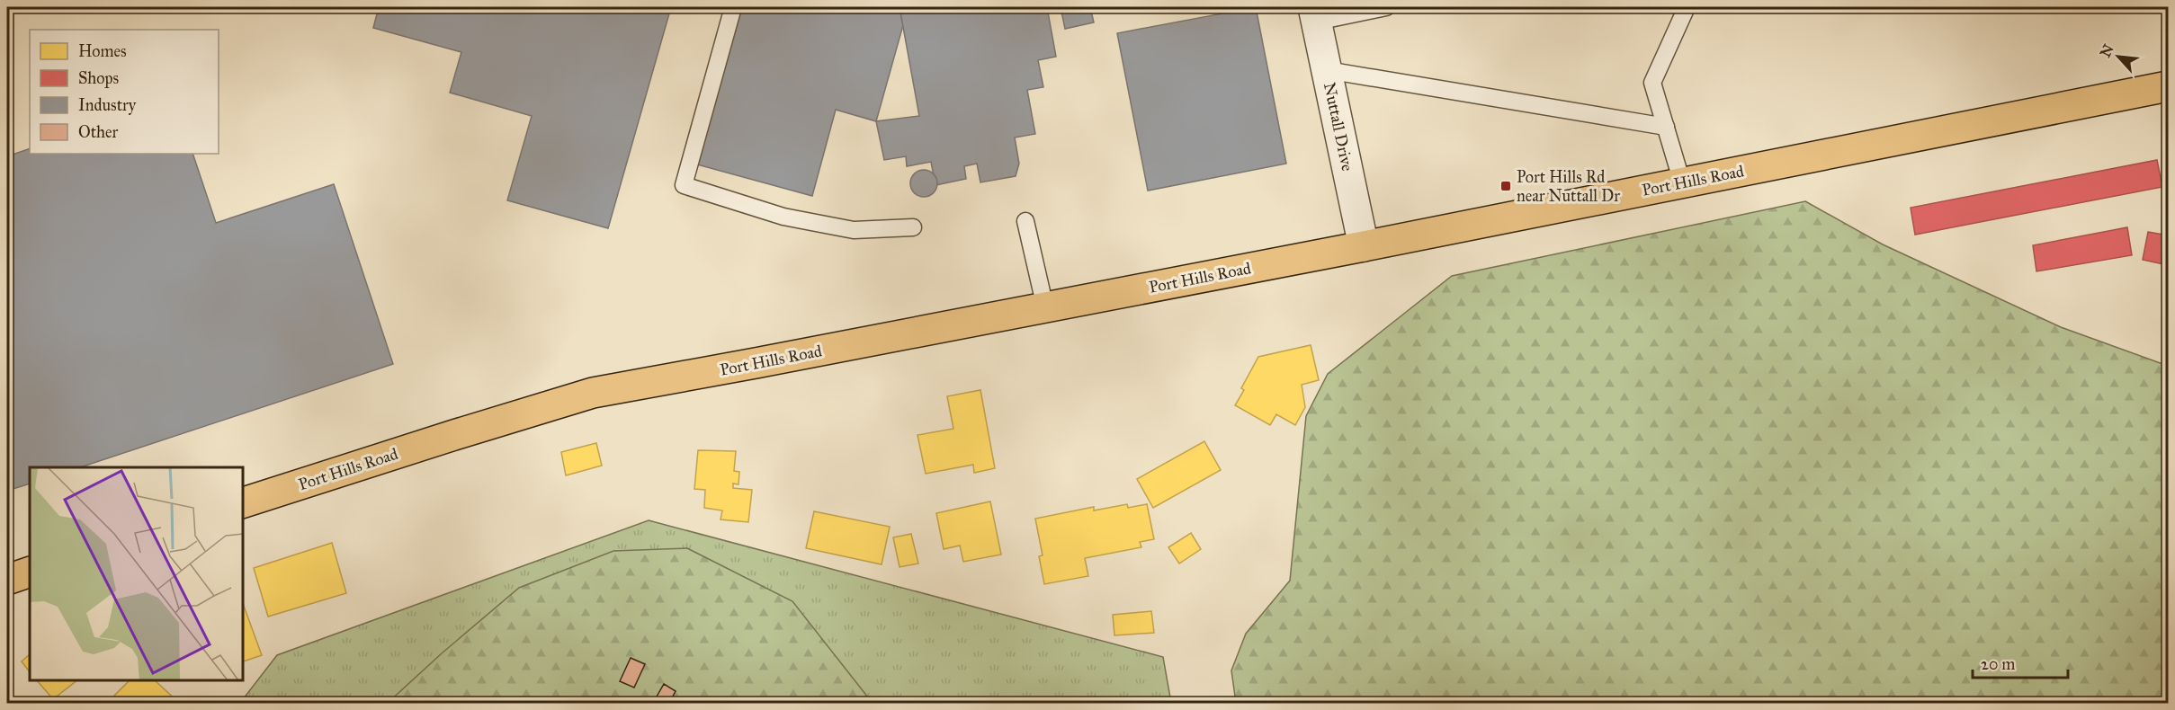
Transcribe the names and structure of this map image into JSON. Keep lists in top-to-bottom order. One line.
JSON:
{"streets":{"highway":["Port Hills Road"],"street":["Nuttall Drive"]},"crossings":[["Nuttall Drive","Port Hills Road"]],"places":{"transit":["Port Hills Rd near Nuttall Dr"]},"legend":["Homes","Shops","Industry","Other"],"scale_bar":"20 m","north":"top left"}
